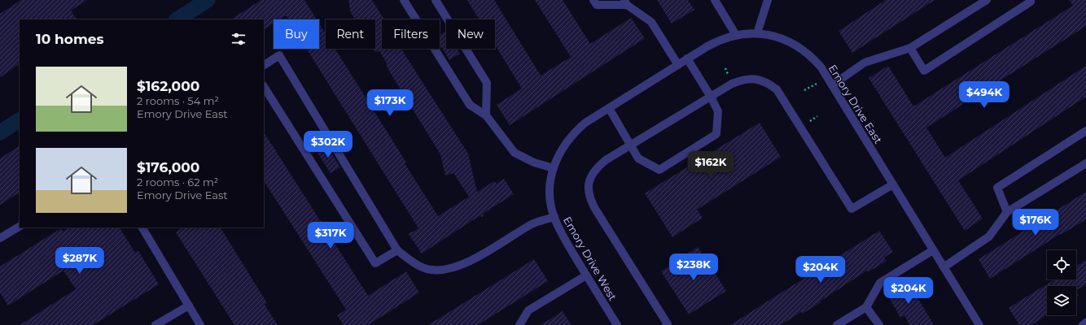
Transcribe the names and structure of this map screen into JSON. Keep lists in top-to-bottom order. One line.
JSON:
{"streets":{"street":["Emory Drive East","Emory Drive West"]},"crossings":[["Emory Drive East","Emory Drive West"]],"page":{"chip":["Buy","Rent","Filters","New"],"heading":"10 homes","list":[{"name":"$162,000","note":"2 rooms · 54 m² · Emory Drive East"},{"name":"$176,000","note":"2 rooms · 62 m² · Emory Drive East"}],"price":["$494K","$173K","$302K","$162K","$176K","$317K","$287K","$238K","$204K","$204K"]}}
